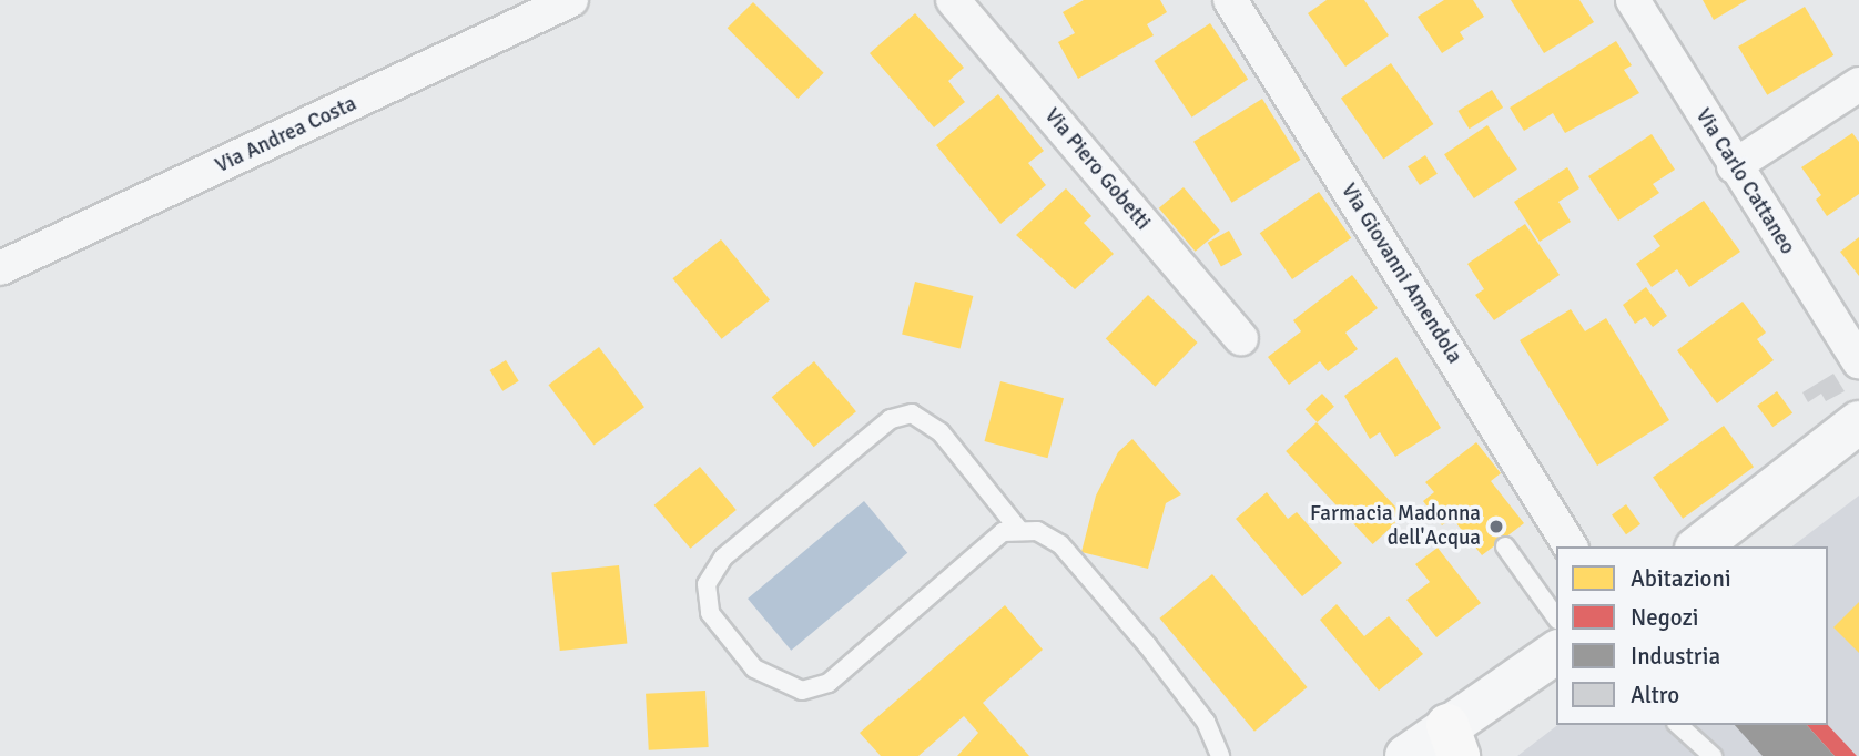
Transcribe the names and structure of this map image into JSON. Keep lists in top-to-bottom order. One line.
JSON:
{"streets":{"street":["Via Andrea Costa","Via Piero Gobetti","Via Carlo Cattaneo","Via Giovanni Amendola"]},"places":["Farmacia Madonna dell'Acqua"],"legend":["Abitazioni","Negozi","Industria","Altro"]}
